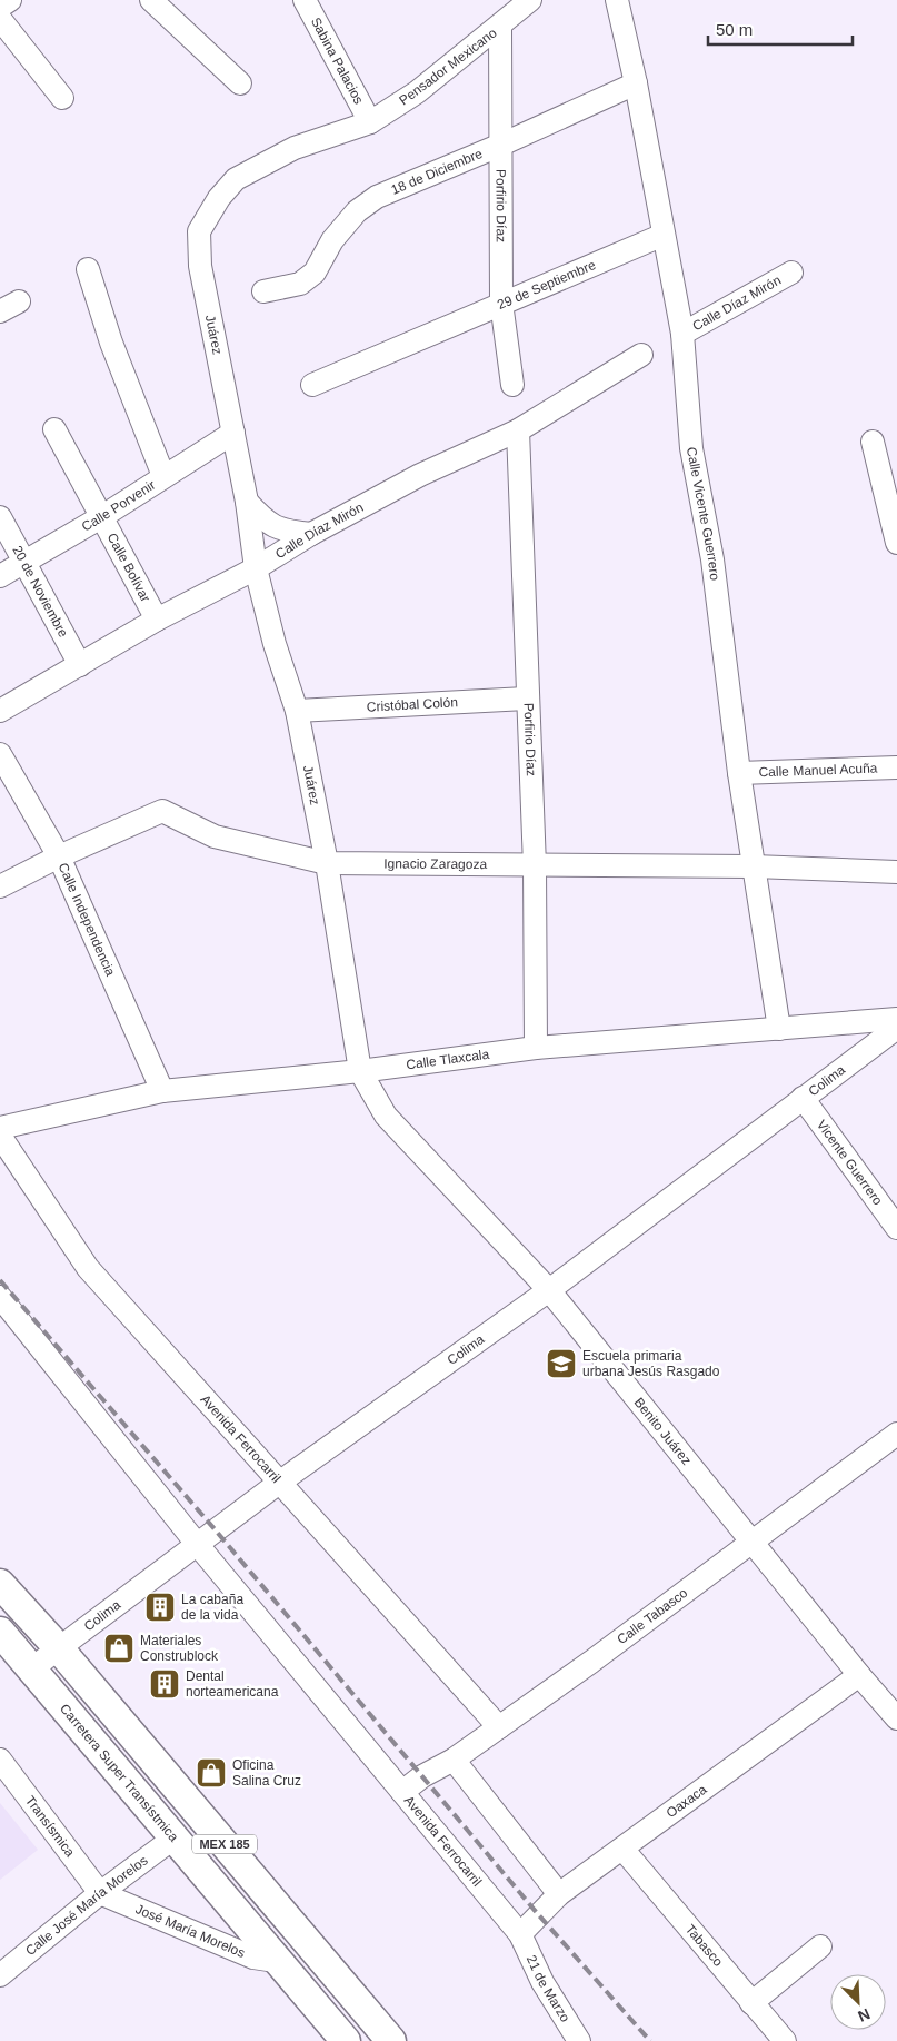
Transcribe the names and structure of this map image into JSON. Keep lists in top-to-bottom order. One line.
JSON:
{"streets":{"main road":["Carretera Super Transístmica","MEX 185"],"street":["Sabina Palacios","Pensador Mexicano","18 de Diciembre","Porfirio Díaz","29 de Septiembre","Calle Díaz Mirón","Juárez","Calle Porvenir","Calle Vicente Guerrero","Calle Bolívar","20 de Noviembre","Cristóbal Colón","Calle Manuel Acuña","Ignacio Zaragoza","Calle Independencia","Calle Tlaxcala","Colima","Vicente Guerrero","Benito Juárez","Avenida Ferrocarril","Calle Tabasco","Oaxaca","Transísmica","Calle José María Morelos","José María Morelos","Tabasco","21 de Marzo"]},"crossings":[["Sabina Palacios","Pensador Mexicano"],["Pensador Mexicano","Porfirio Díaz"],["Pensador Mexicano","Juárez"],["18 de Diciembre","Porfirio Díaz"],["18 de Diciembre","Calle Vicente Guerrero"],["Porfirio Díaz","29 de Septiembre"],["Porfirio Díaz","Calle Díaz Mirón"],["Porfirio Díaz","Cristóbal Colón"],["Porfirio Díaz","Ignacio Zaragoza"],["Porfirio Díaz","Calle Tlaxcala"],["29 de Septiembre","Calle Vicente Guerrero"],["Calle Díaz Mirón","Juárez"],["Calle Díaz Mirón","Calle Vicente Guerrero"],["Calle Díaz Mirón","Calle Bolívar"],["Calle Díaz Mirón","20 de Noviembre"],["Juárez","Calle Porvenir"],["Juárez","Cristóbal Colón"],["Juárez","Ignacio Zaragoza"],["Juárez","Calle Tlaxcala"],["Juárez","Benito Juárez"],["Calle Porvenir","Calle Bolívar"],["Calle Porvenir","20 de Noviembre"],["Calle Vicente Guerrero","Calle Manuel Acuña"],["Calle Vicente Guerrero","Ignacio Zaragoza"],["Calle Vicente Guerrero","Calle Tlaxcala"],["Ignacio Zaragoza","Calle Independencia"],["Calle Independencia","Calle Tlaxcala"],["Calle Tlaxcala","Benito Juárez"],["Colima","Vicente Guerrero"],["Colima","Benito Juárez"],["Colima","Avenida Ferrocarril"],["Colima","Carretera Super Transístmica"],["Colima","MEX 185"],["Benito Juárez","Calle Tabasco"],["Benito Juárez","Oaxaca"],["Avenida Ferrocarril","Calle Tabasco"],["Avenida Ferrocarril","Oaxaca"],["Avenida Ferrocarril","21 de Marzo"],["Carretera Super Transístmica","Calle José María Morelos"],["Carretera Super Transístmica","José María Morelos"],["Oaxaca","Tabasco"],["Oaxaca","21 de Marzo"],["Transísmica","Calle José María Morelos"],["Transísmica","José María Morelos"],["Calle José María Morelos","José María Morelos"]],"places":{"school or university":["Escuela primaria urbana Jesús Rasgado"],"building":["La cabaña de la vida","Dental norteamericana"],"shop":["Materiales Construblock","Oficina Salina Cruz"]},"scale_bar":"50 m","north":"bottom right"}
